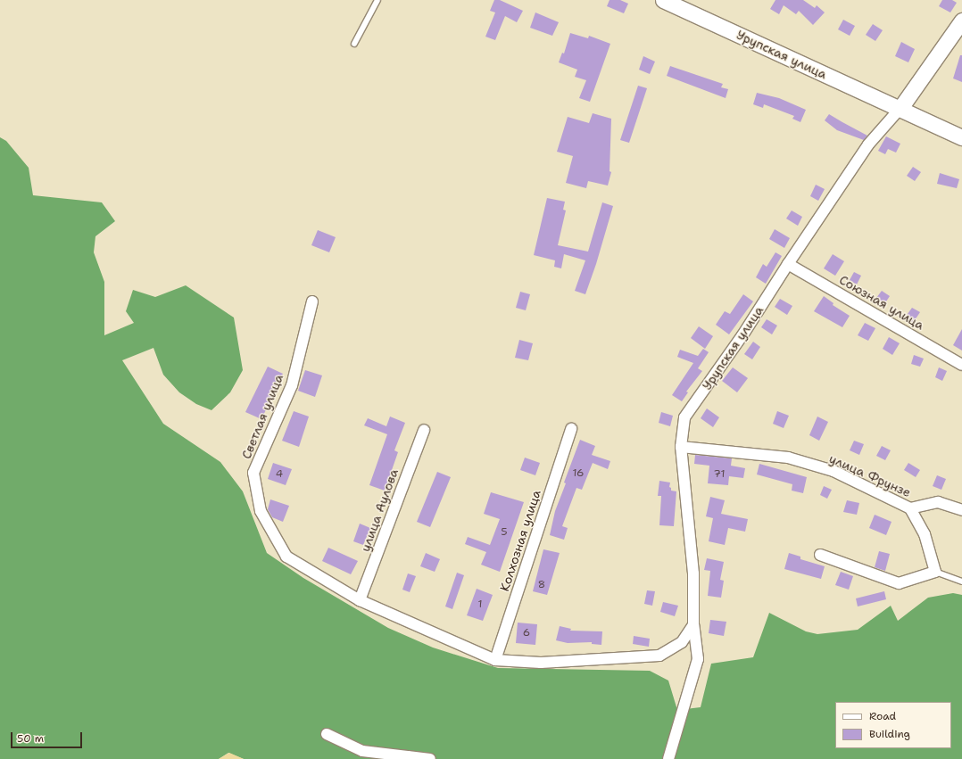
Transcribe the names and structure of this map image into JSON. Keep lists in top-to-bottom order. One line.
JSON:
{"streets":{"street":["Урупская улица","Союзная улица","Светлая улица","улица Фрунзе","улица Аулова","Колхозная улица"]},"crossings":[["Урупская улица","Союзная улица"],["Урупская улица","улица Фрунзе"],["Светлая улица","улица Аулова"]],"house_numbers":["16","4","71","5","8","1","6"],"legend":["Road","Building"],"scale_bar":"50 m"}
